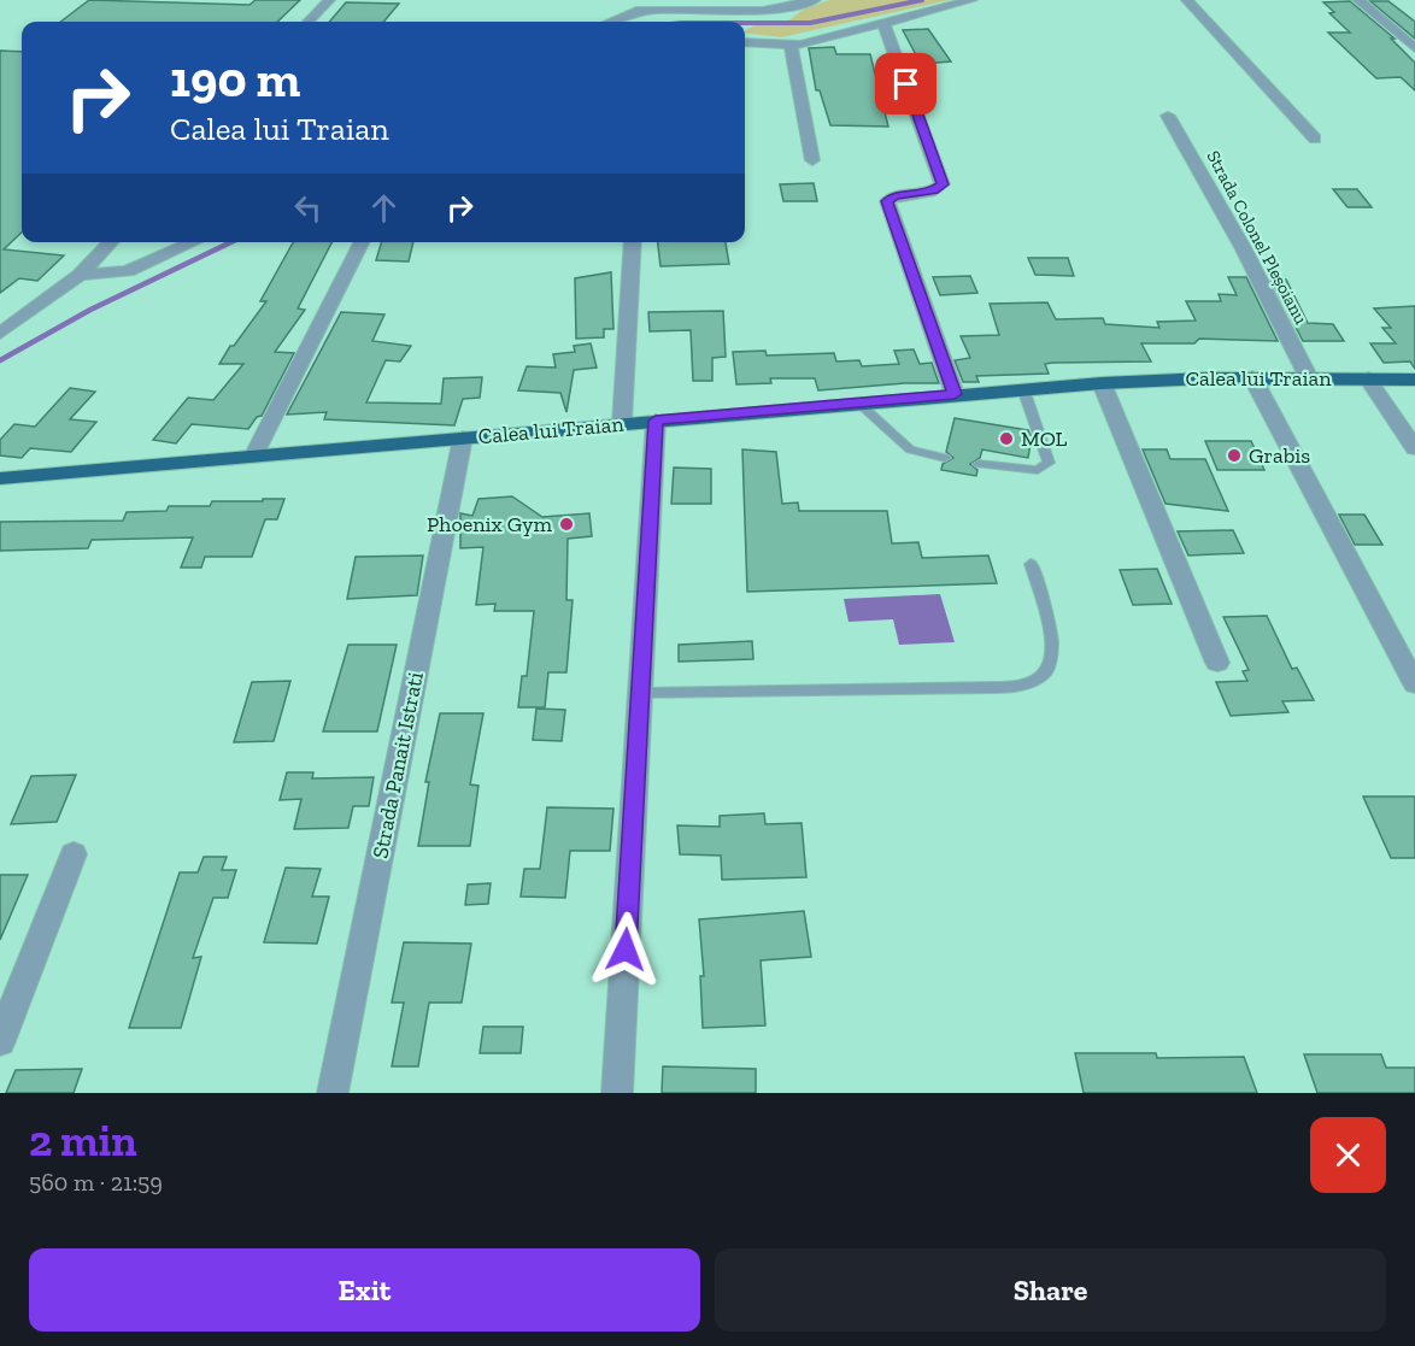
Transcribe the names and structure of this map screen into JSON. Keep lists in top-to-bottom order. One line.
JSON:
{"streets":{"highway":["Calea lui Traian"],"street":["Strada Colonel Pleșoianu","Strada Panait Istrati"]},"crossings":[["Strada Colonel Pleșoianu","Calea lui Traian"],["Calea lui Traian","Strada Panait Istrati"]],"places":["MOL","Grabis","Phoenix Gym"],"page":{"turn":["190 m","Calea lui Traian"],"heading":["2 min","560 m · 21:59"],"buttons":["Exit","Share"]}}
